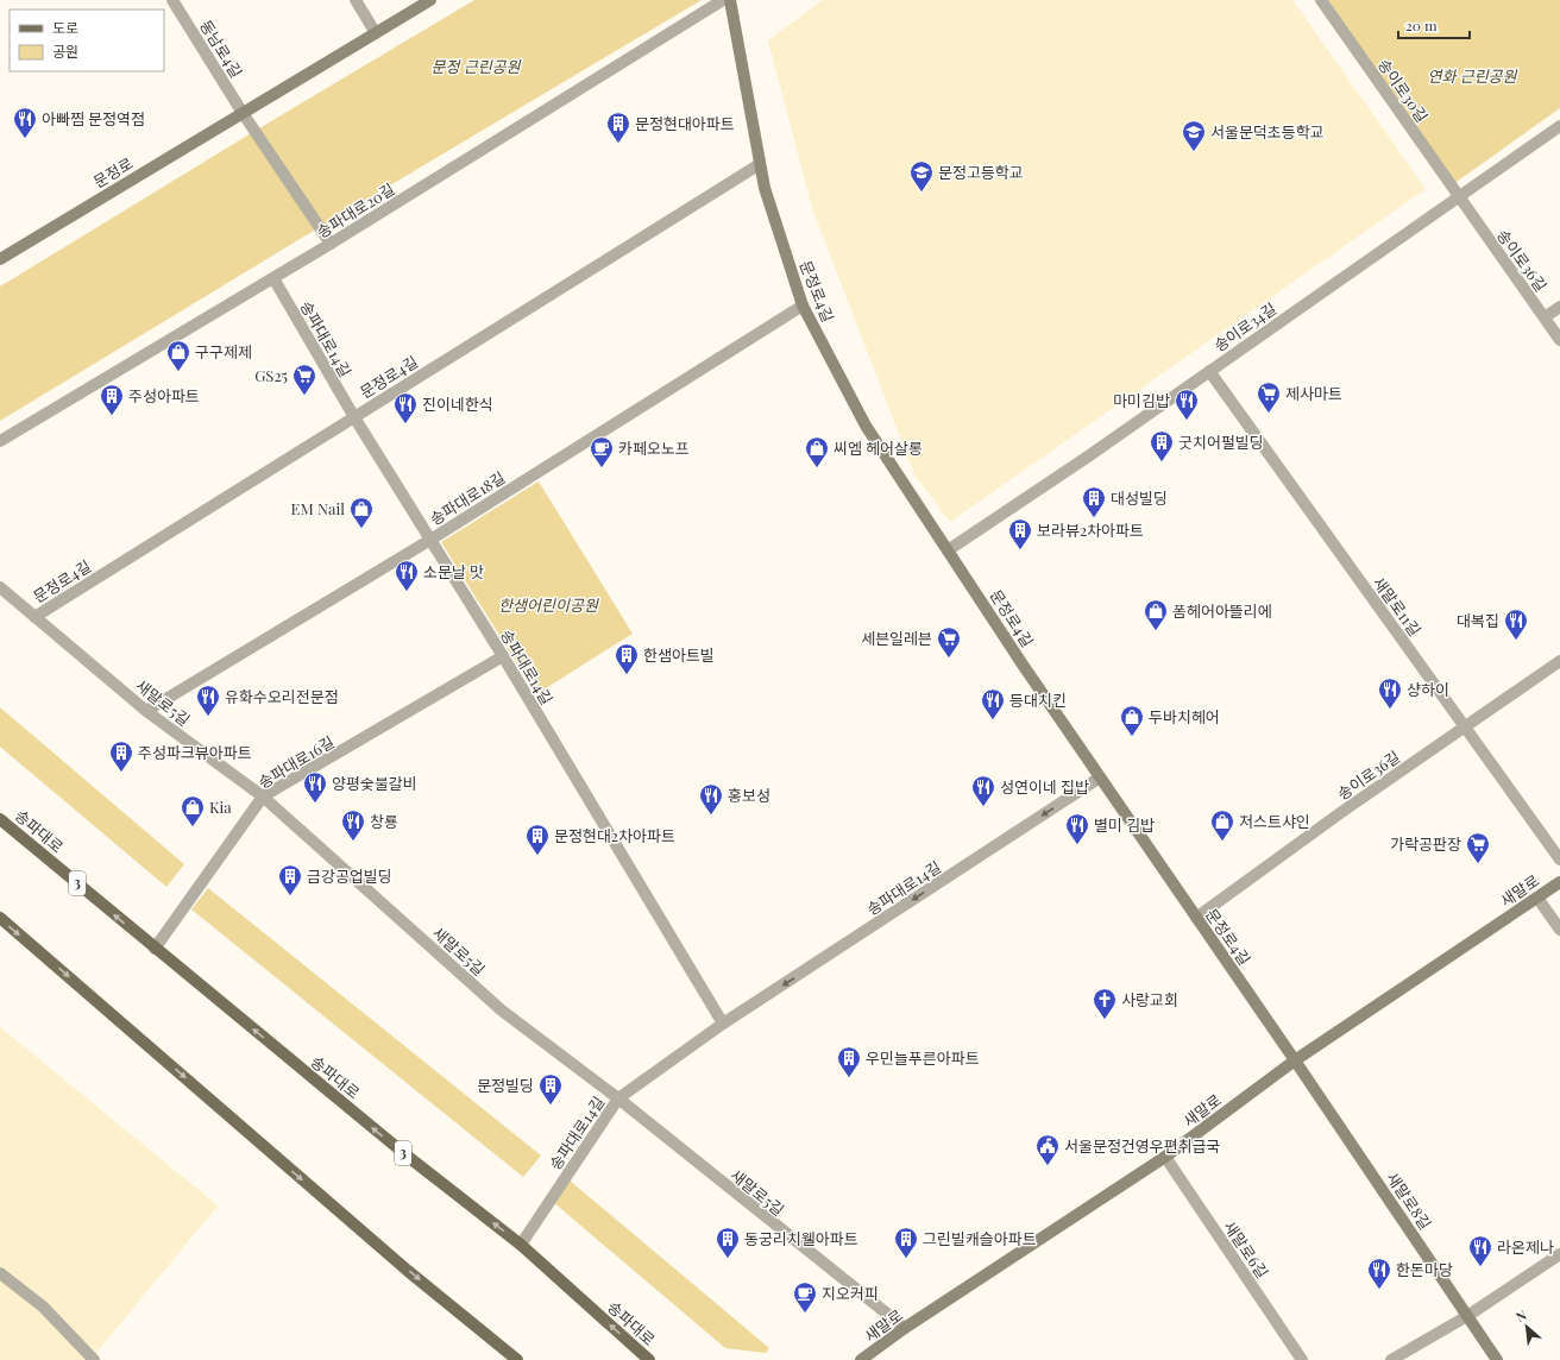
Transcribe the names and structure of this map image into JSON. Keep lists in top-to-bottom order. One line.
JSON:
{"streets":{"main road":["송파대로","3"],"street":["동남로4길","송이로30길","문정로","송파대로20길","송이로36길","문정로4길","송이로34길","송파대로14길","송파대로18길","새말로11길","새말로5길","송파대로16길","새말로","새말로8길","새말로6길"]},"crossings":[["동남로4길","문정로"],["송이로30길","송이로36길"],["송이로30길","송이로34길"],["송파대로20길","송파대로14길"],["송이로36길","문정로4길"],["송이로36길","송이로34길"],["송이로36길","새말로11길"],["문정로4길","송이로34길"],["문정로4길","송파대로14길"],["문정로4길","송파대로18길"],["문정로4길","새말로5길"],["문정로4길","새말로"],["문정로4길","새말로8길"],["송이로34길","새말로11길"],["송파대로14길","송파대로18길"],["송파대로14길","새말로5길"],["송파대로14길","송파대로16길"],["송파대로14길","송파대로"],["송파대로18길","새말로5길"],["새말로5길","송파대로16길"],["새말로5길","새말로"],["송파대로16길","송파대로"],["새말로","새말로8길"],["새말로","새말로6길"]],"parks":["문정 근린공원","연화 근린공원","한샘어린이공원"],"places":{"restaurant":["아빠찜 문정역점","마미김밥","진이네한식","소문날 맛","대복집","샹하이","유화수오리전문점","등대치킨","양평숯불갈비","성연이네 집밥","홍보성","창룡","별미 김밥","라온제나","한돈마당"],"building":["문정현대아파트","주성아파트","굿치어펄빌딩","대성빌딩","보라뷰2차아파트","한샘아트빌","주성파크뷰아파트","문정현대2차아파트","금강공업빌딩","우민늘푸른아파트","문정빌딩","동궁리치웰아파트","그린빌캐슬아파트"],"school or university":["서울문덕초등학교","문정고등학교"],"shop":["구구제제","씨엠 헤어살롱","EM Nail","폼헤어아뜰리에","두바치헤어","Kia","저스트샤인"],"supermarket":["GS25","제사마트","세븐일레븐","가락공판장"],"cafe":["카페오노프","지오커피"],"church":["사랑교회"],"public building":["서울문정건영우편취급국"]},"legend":["도로","공원"],"scale_bar":"20 m","north":"top left"}
